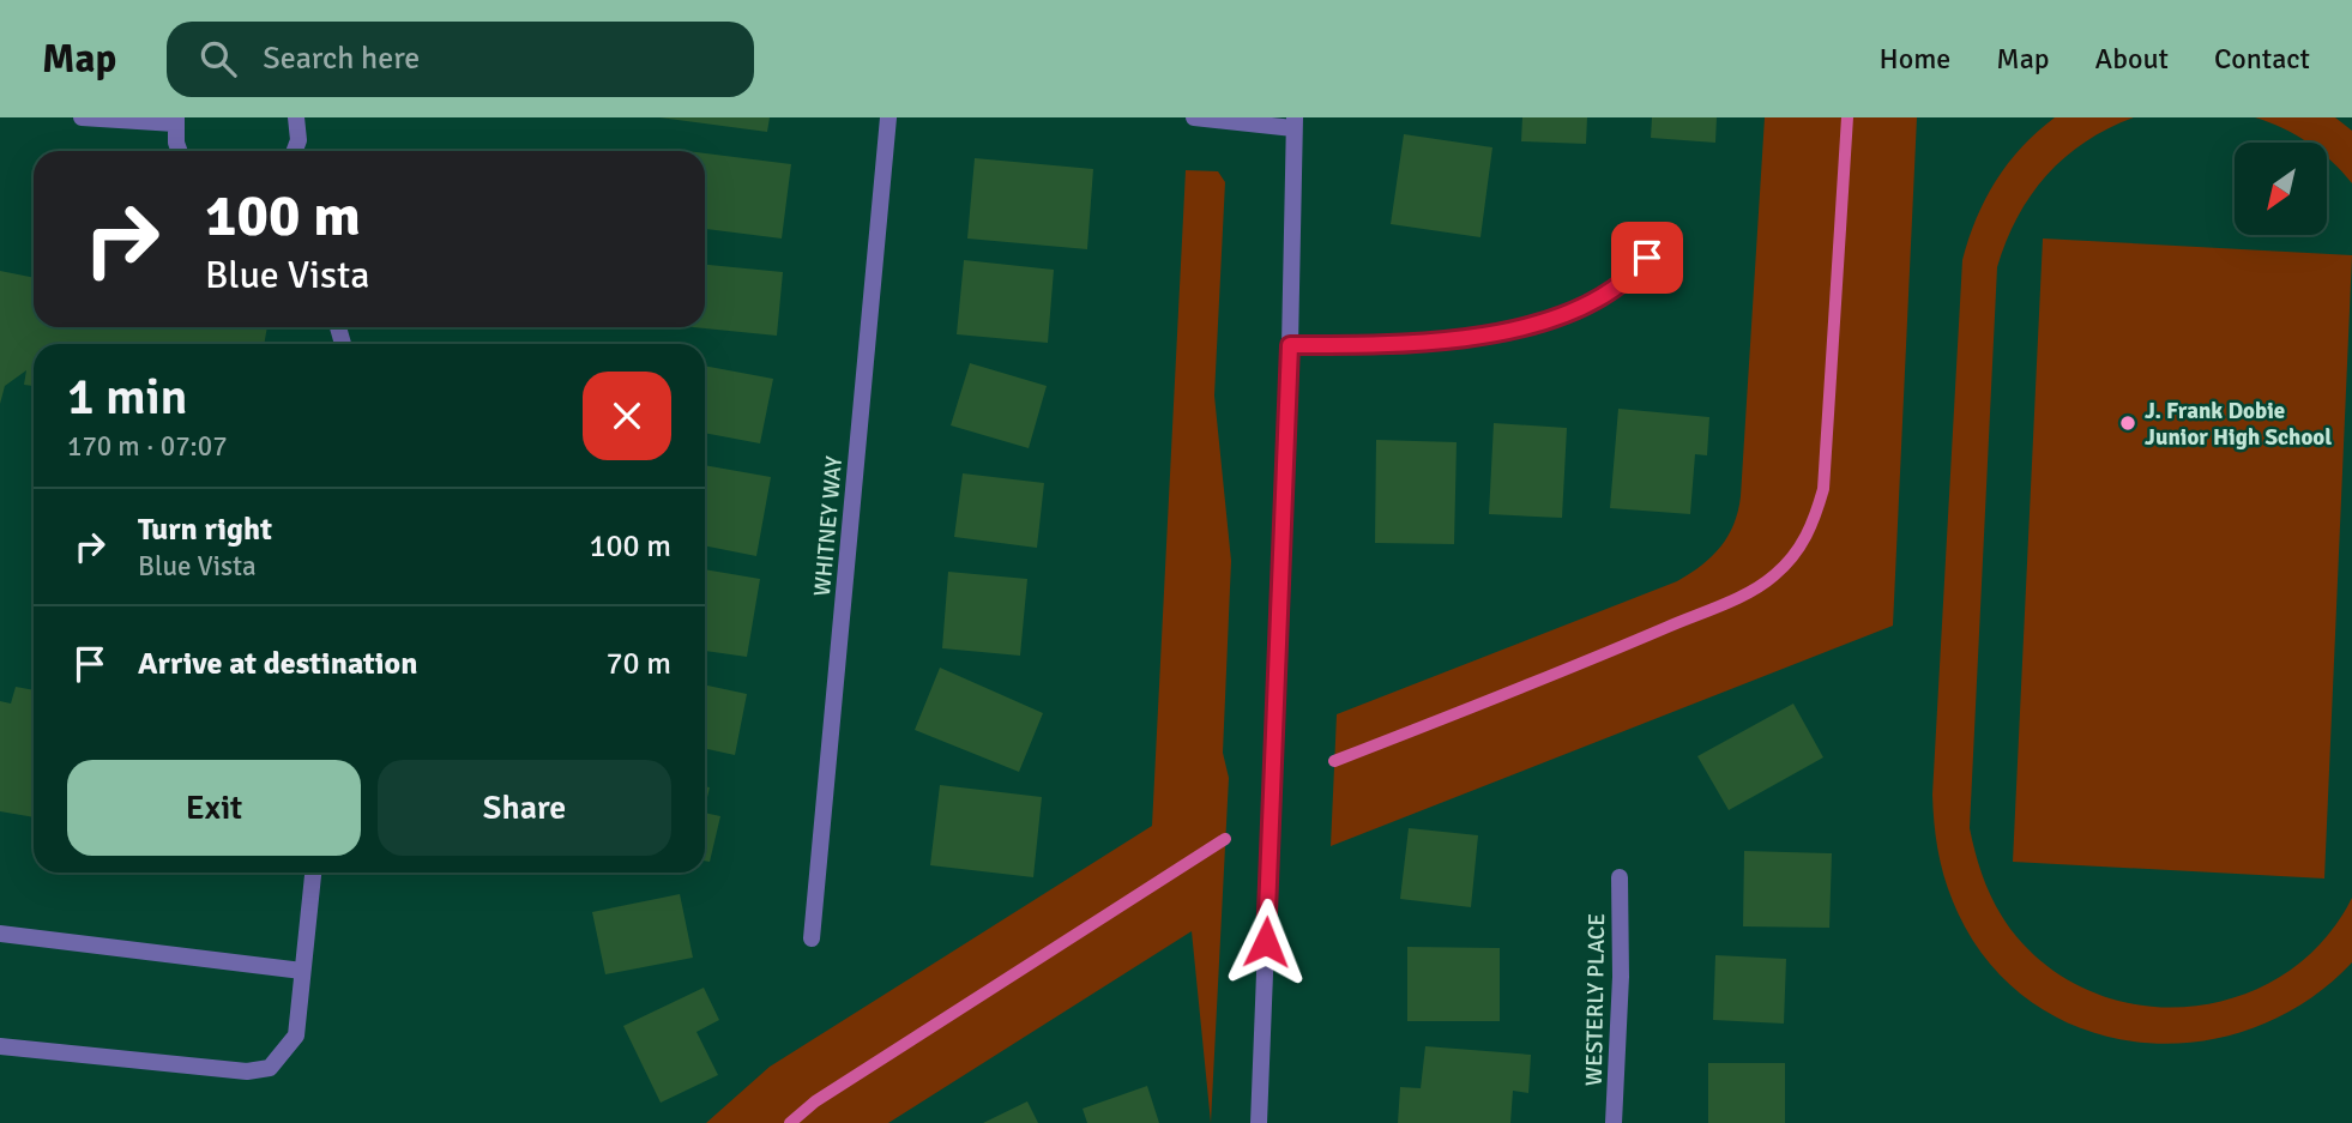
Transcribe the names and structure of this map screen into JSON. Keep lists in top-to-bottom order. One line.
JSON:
{"streets":{"street":["WHITNEY WAY","WESTERLY PLACE"]},"places":["J. Frank Dobie Junior High School"],"north":"bottom left","page":{"header":"Map","search":"Search here","nav":["Home","Map","About","Contact"],"turn":["100 m","Blue Vista"],"heading":["1 min","170 m · 07:07"],"list":[{"name":"Turn right","note":"Blue Vista","value":"100 m"},{"name":"Arrive at destination","value":"70 m"}],"buttons":["Exit","Share"]}}
